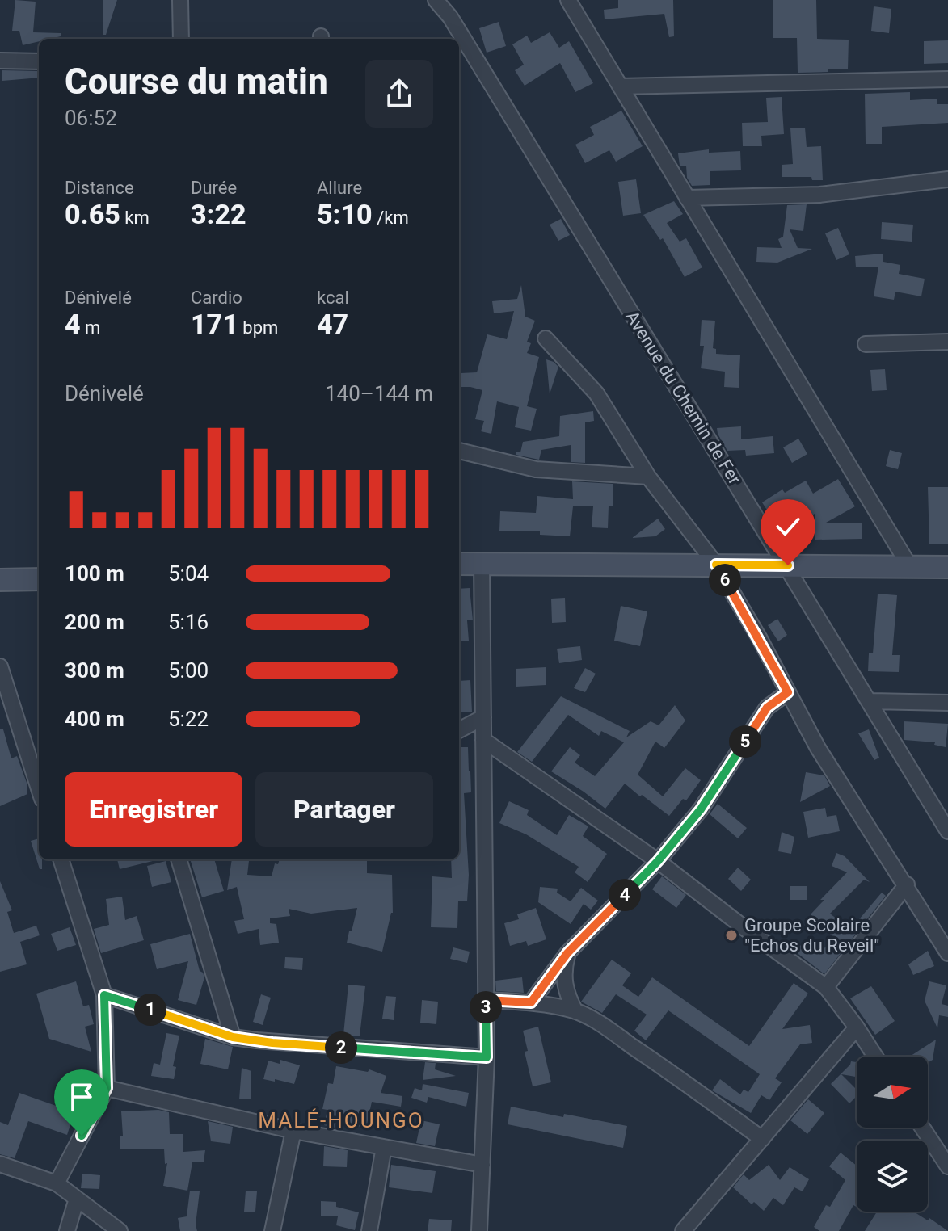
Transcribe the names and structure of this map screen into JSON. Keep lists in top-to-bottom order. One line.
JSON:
{"streets":{"street":["Avenue du Chemin de Fer"]},"districts":["MALÉ-HOUNGO"],"places":["Groupe Scolaire \"Echos du Reveil\""],"north":"right","page":{"heading":["Course du matin","06:52"],"stats":[["Distance","0.65 km"],["Durée","3:22"],["Allure","5:10 /km"],["Dénivelé","4 m"],["Cardio","171 bpm"],["kcal","47"]],"chart":["Dénivelé","140–144 m"],"list":[{"name":"100 m","note":"5:04"},{"name":"200 m","note":"5:16"},{"name":"300 m","note":"5:00"},{"name":"400 m","note":"5:22"}],"pins":["6","5","4","3","1","2"],"buttons":["Enregistrer","Partager"]}}
